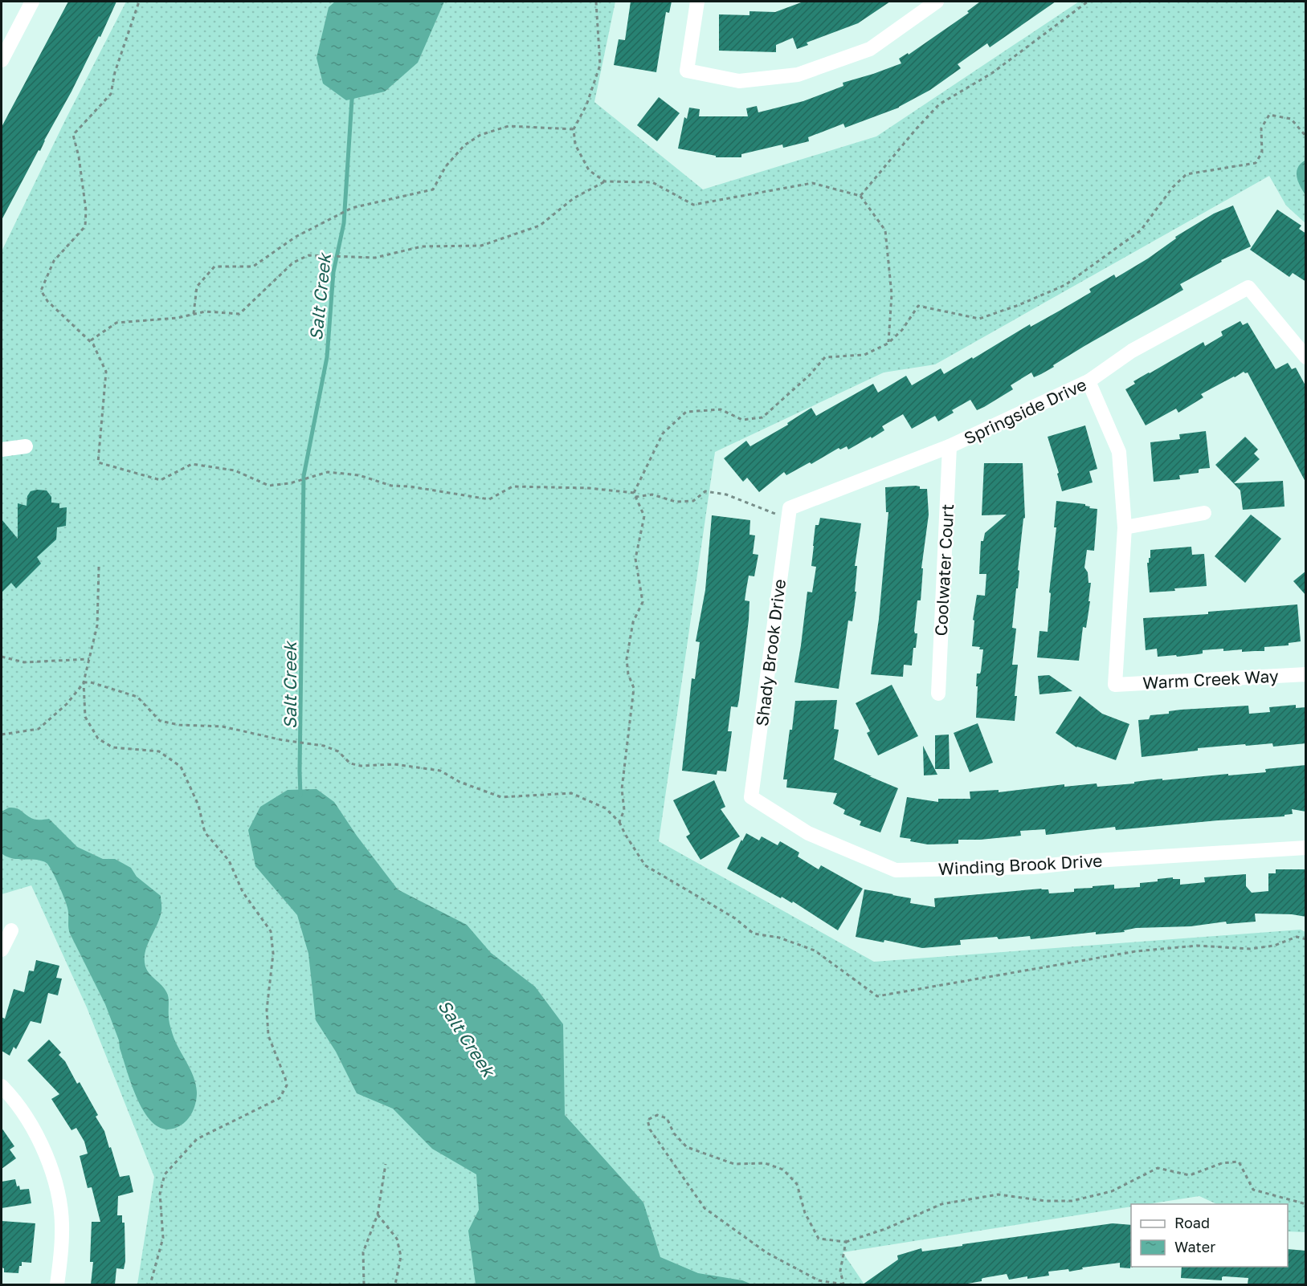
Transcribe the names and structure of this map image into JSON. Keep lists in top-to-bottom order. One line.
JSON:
{"streets":{"street":["Springside Drive","Coolwater Court","Shady Brook Drive","Warm Creek Way","Winding Brook Drive"]},"crossings":[["Springside Drive","Coolwater Court"],["Springside Drive","Shady Brook Drive"],["Shady Brook Drive","Winding Brook Drive"]],"water":["Salt Creek"],"legend":["Road","Water"]}
